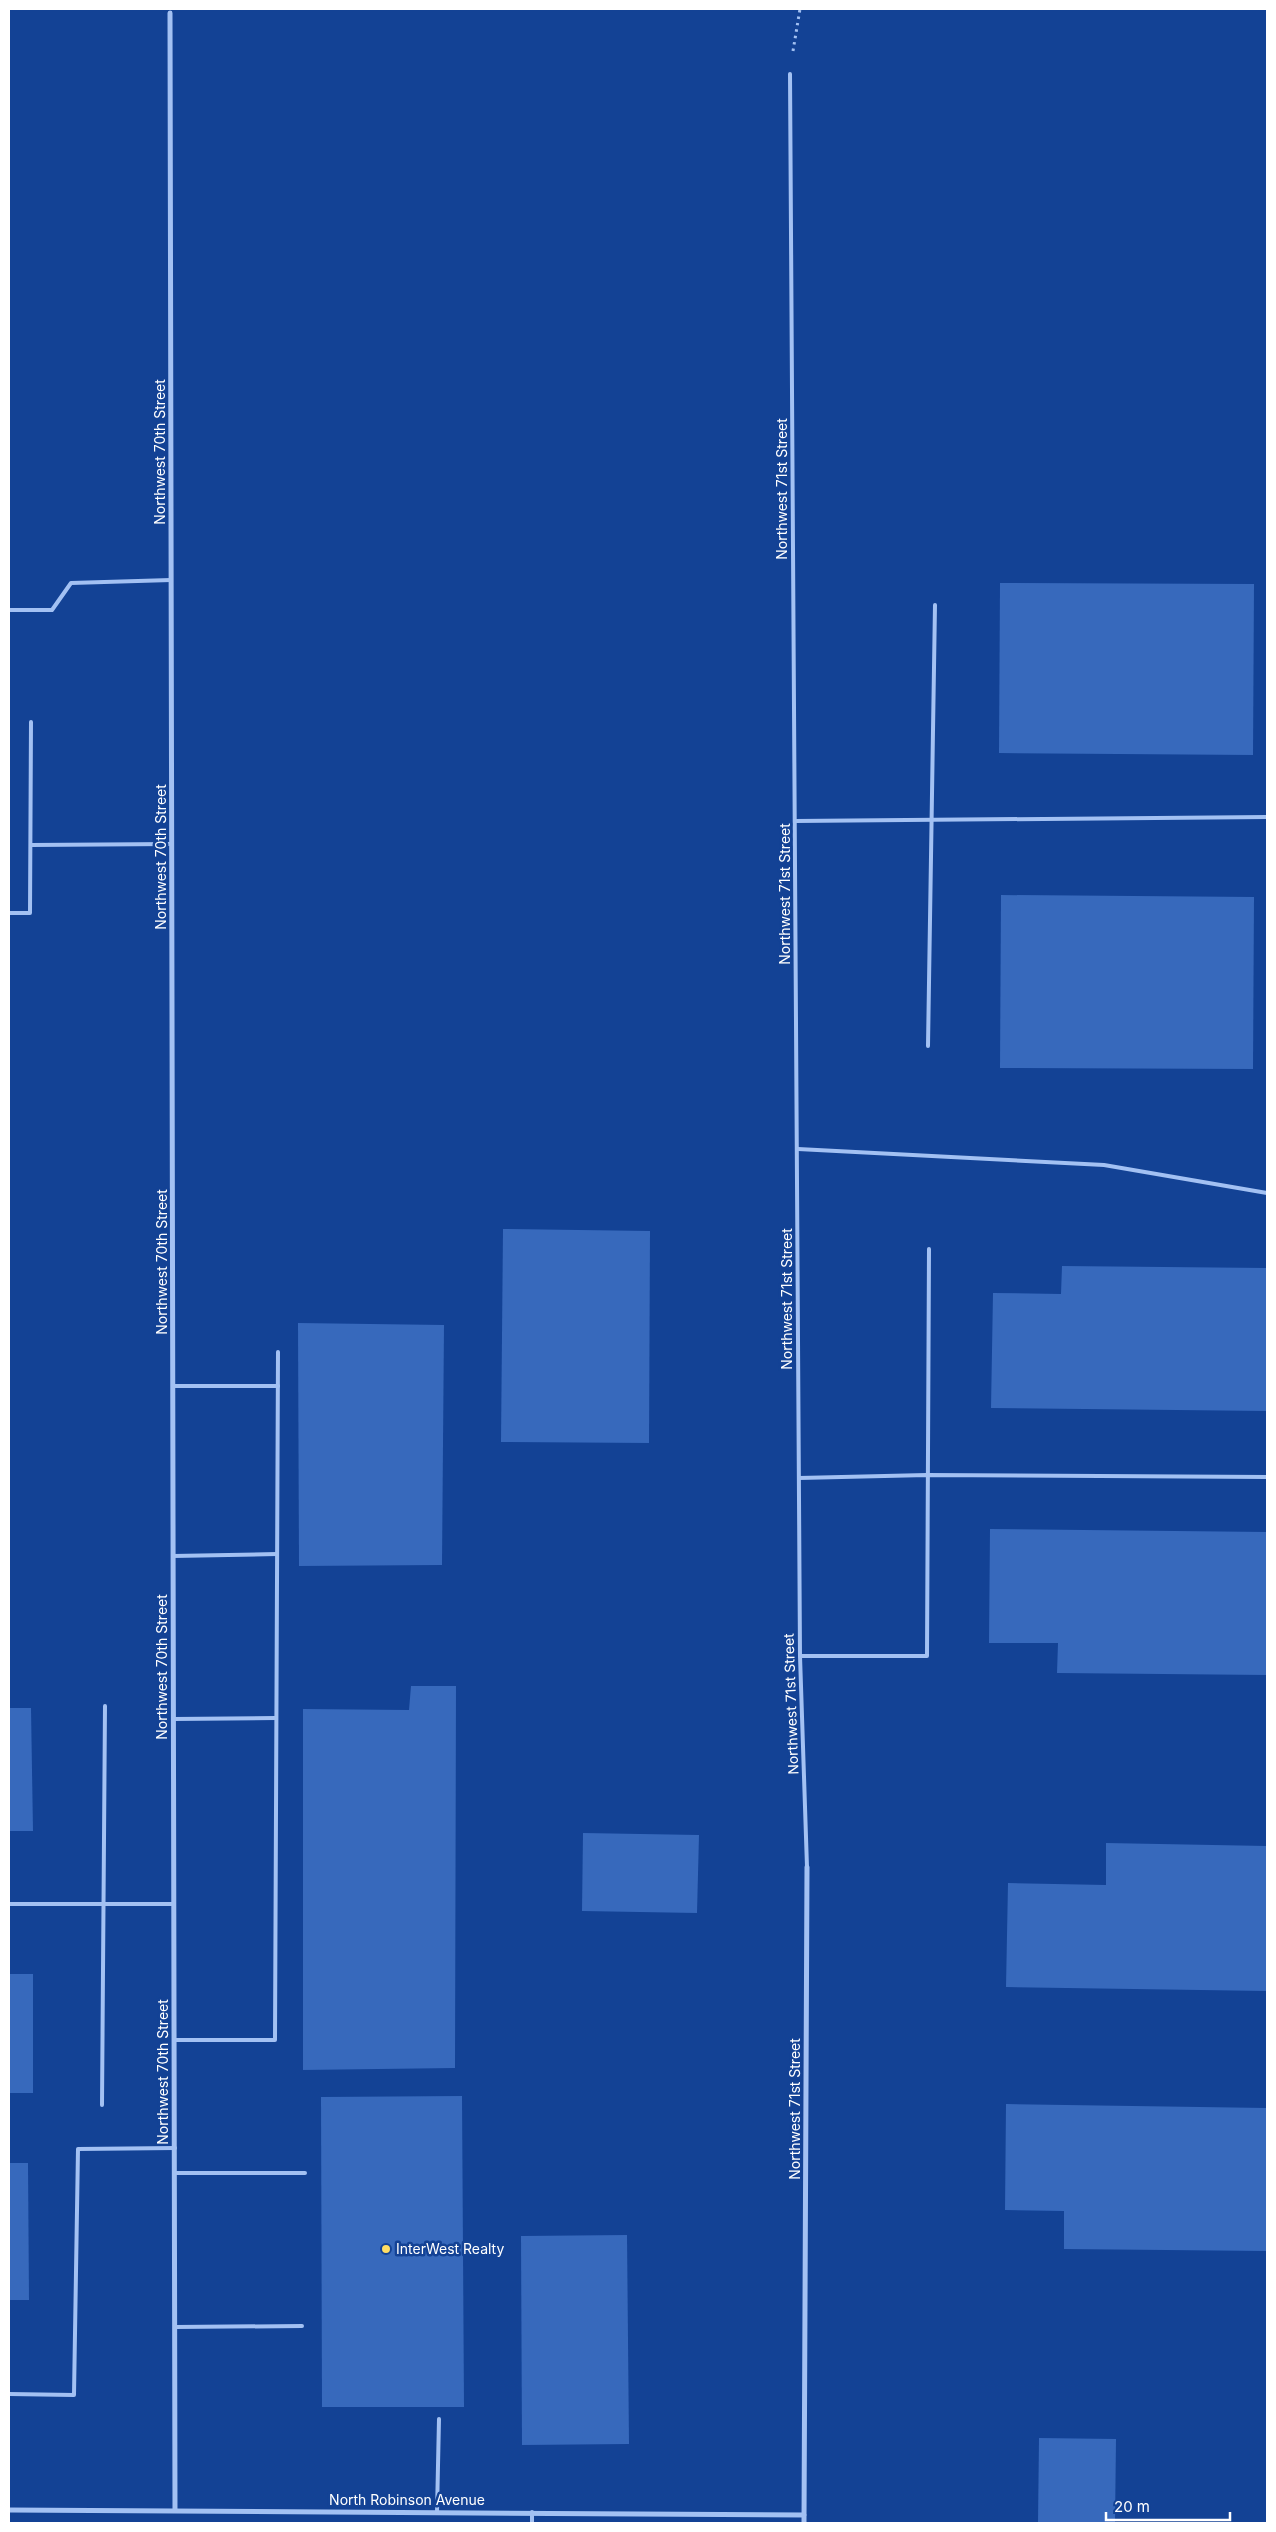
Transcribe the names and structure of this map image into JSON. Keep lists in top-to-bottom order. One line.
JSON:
{"streets":{"street":["Northwest 70th Street","Northwest 71st Street","North Robinson Avenue"]},"crossings":[["Northwest 70th Street","North Robinson Avenue"],["Northwest 71st Street","North Robinson Avenue"]],"places":["InterWest Realty"],"scale_bar":"20 m"}
